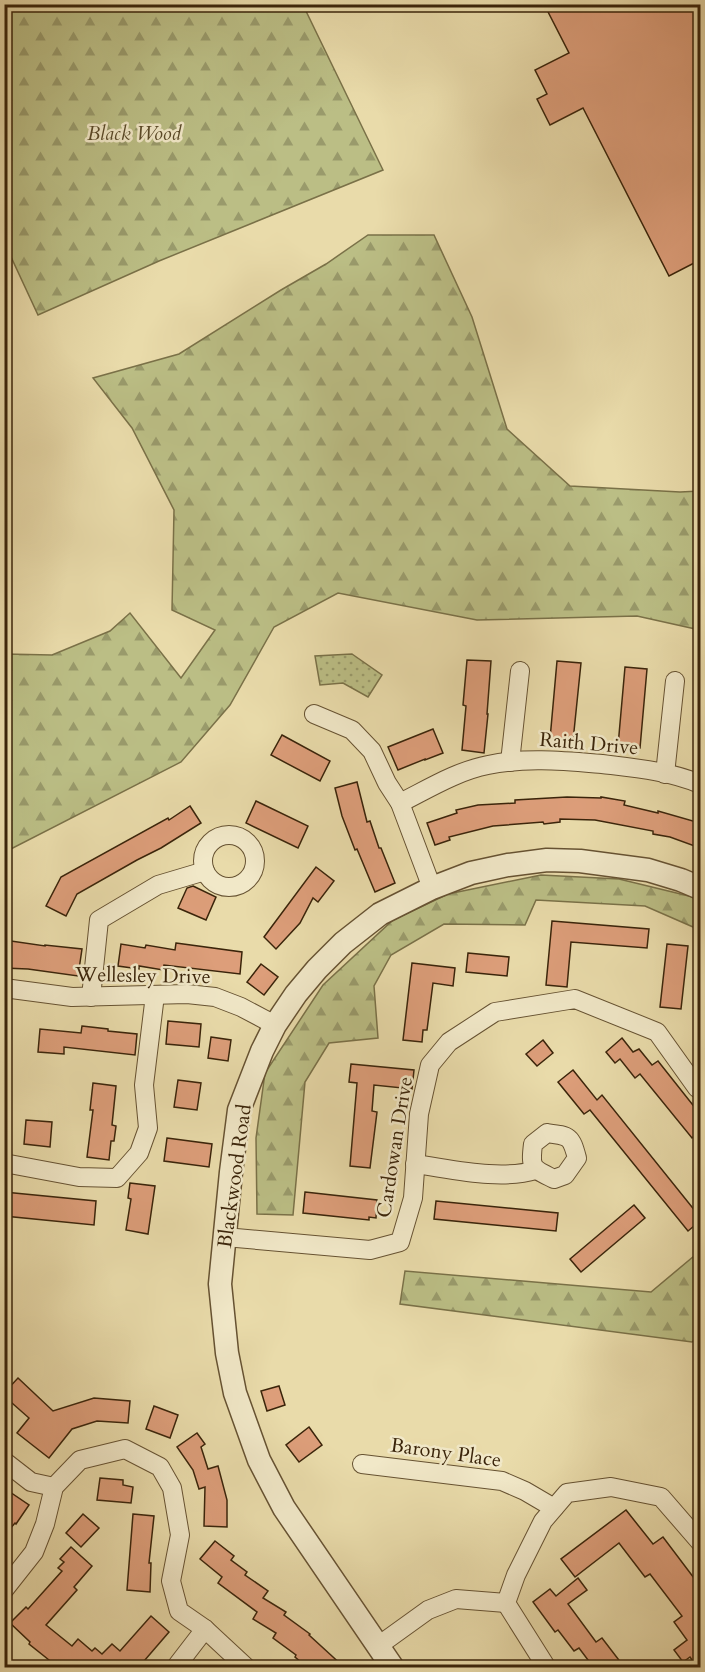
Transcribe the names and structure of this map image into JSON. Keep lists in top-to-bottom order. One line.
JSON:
{"streets":{"street":["Raith Drive","Wellesley Drive","Cardowan Drive","Blackwood Road","Barony Place"]},"crossings":[["Wellesley Drive","Blackwood Road"],["Cardowan Drive","Blackwood Road"]],"parks":["Black Wood"]}
